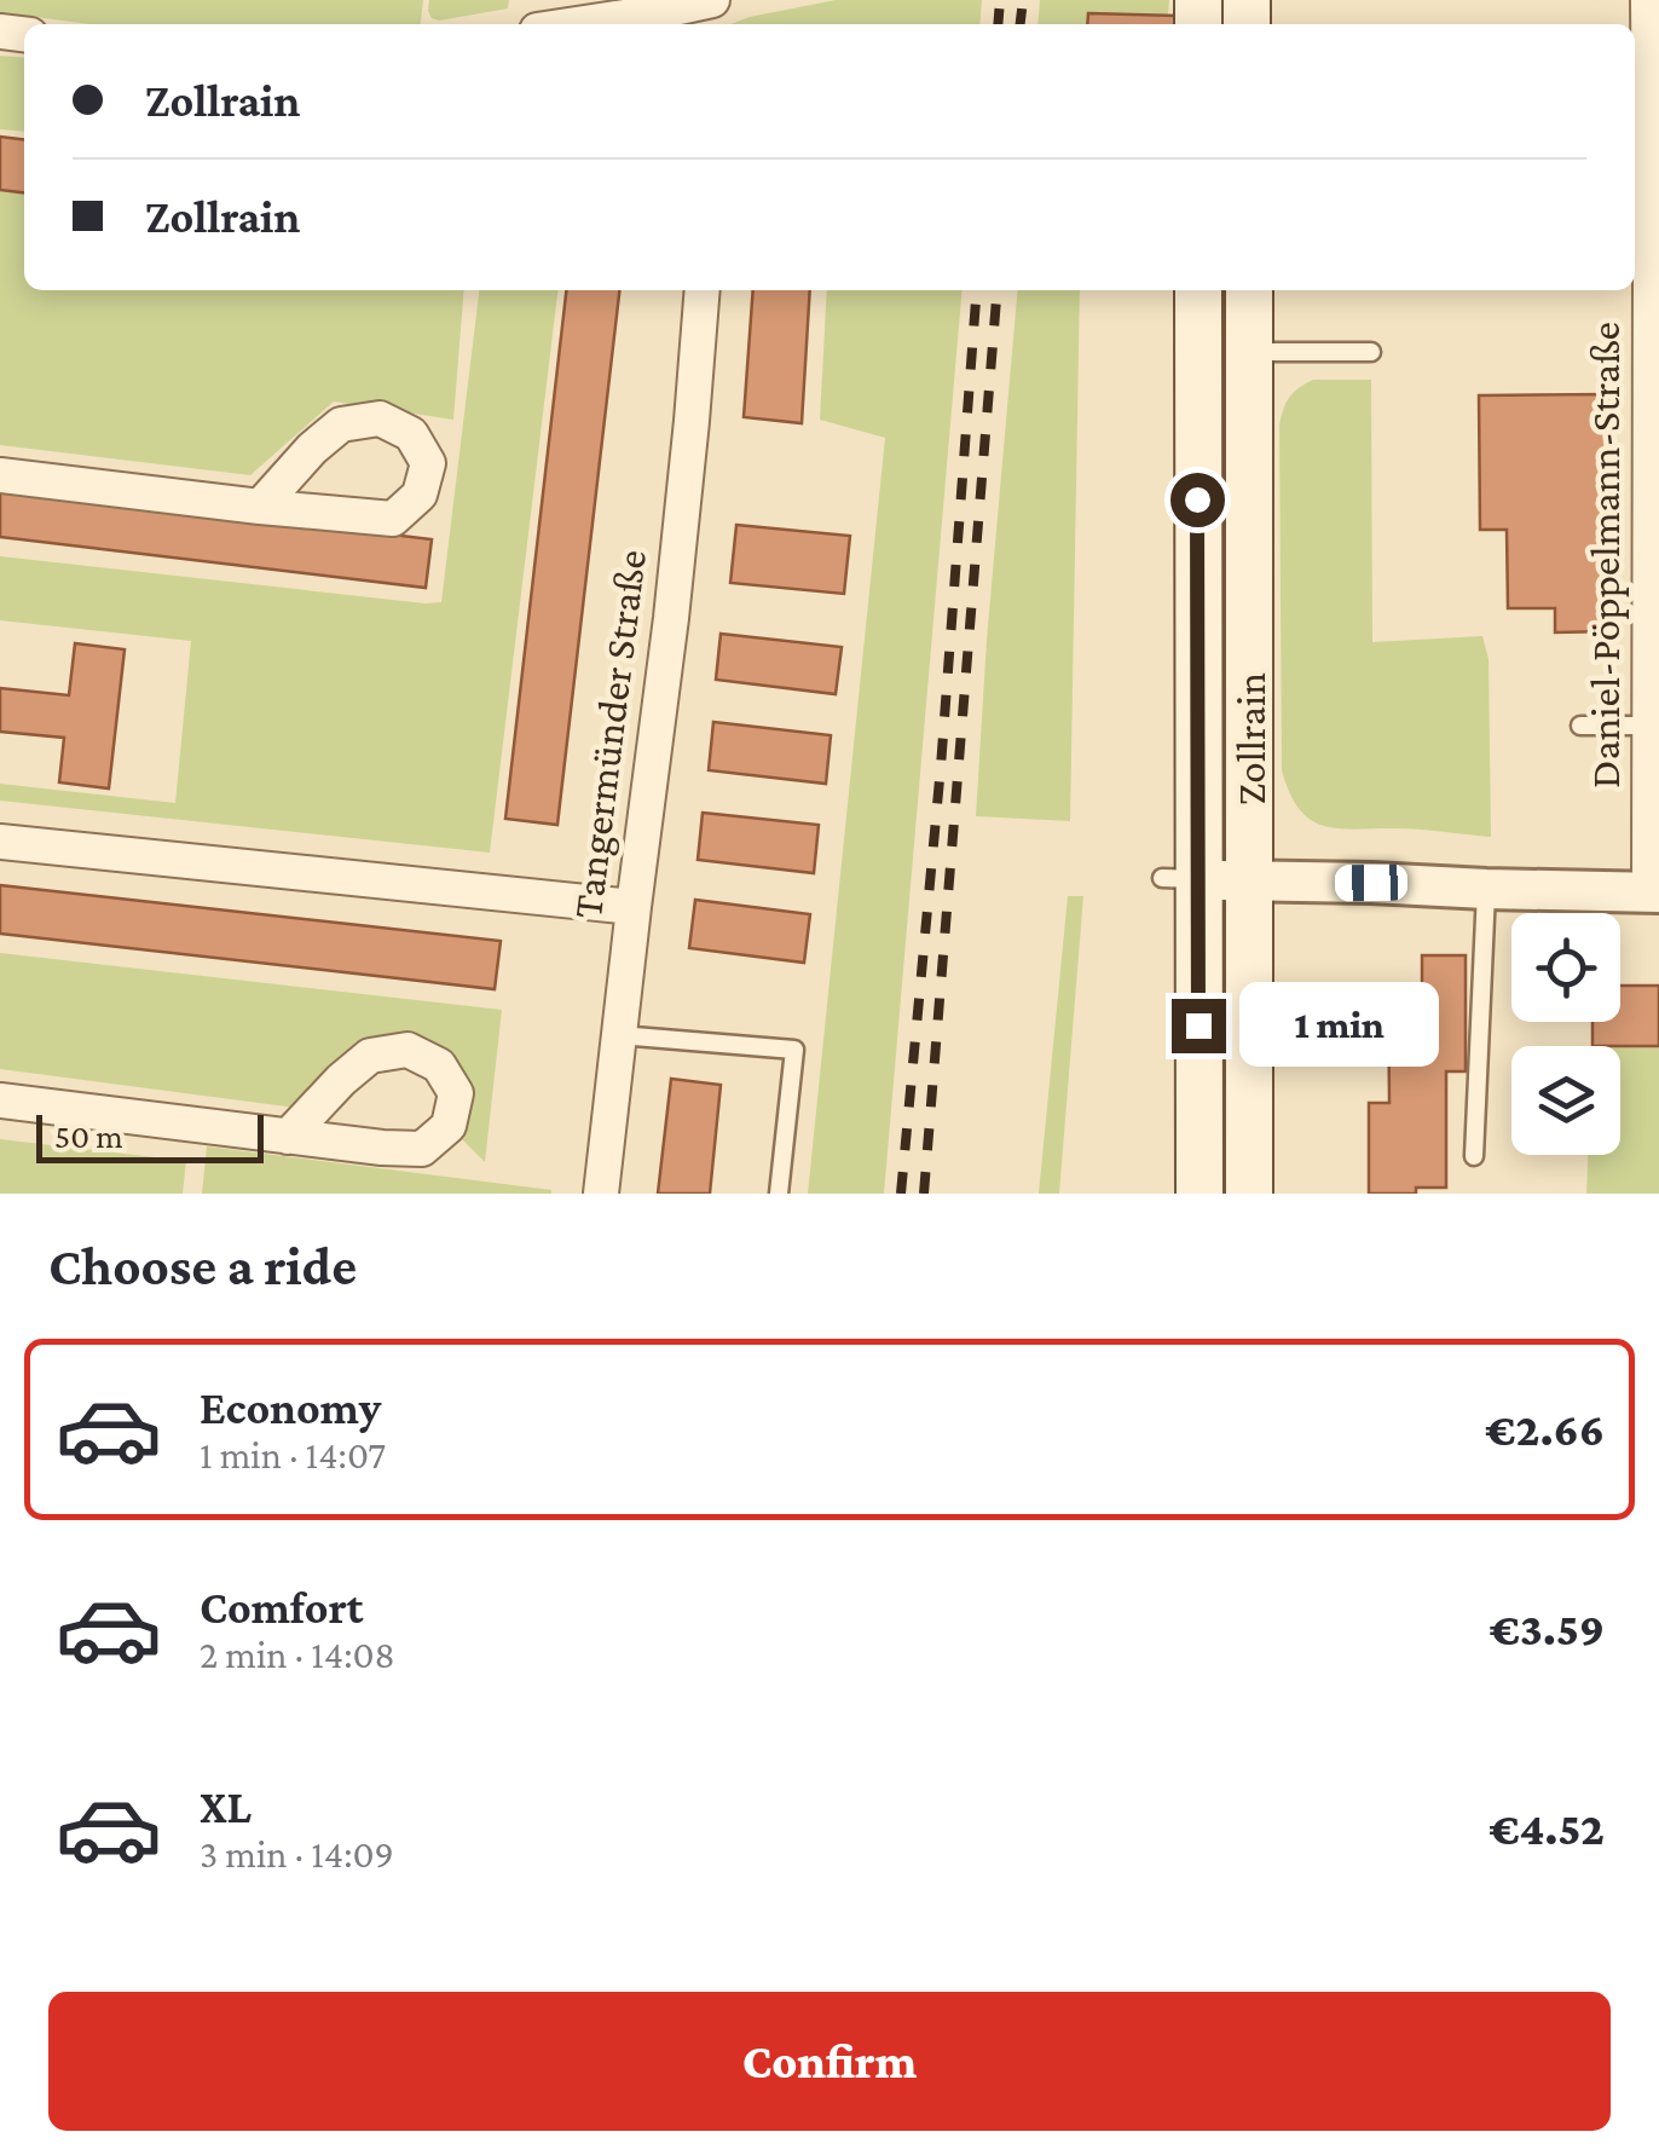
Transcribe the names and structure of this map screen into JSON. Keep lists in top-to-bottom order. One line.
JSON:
{"streets":{"main road":["Zollrain"],"street":["Daniel-Pöppelmann-Straße","Tangermünder Straße"]},"scale_bar":"50 m","page":{"banner":["Zollrain","Zollrain"],"bubble":"1 min","scale":"50 m","heading":"Choose a ride","list":[{"name":"Economy","note":"1 min · 14:07","value":"€2.66"},{"name":"Comfort","note":"2 min · 14:08","value":"€3.59"},{"name":"XL","note":"3 min · 14:09","value":"€4.52"}],"buttons":"Confirm"}}
